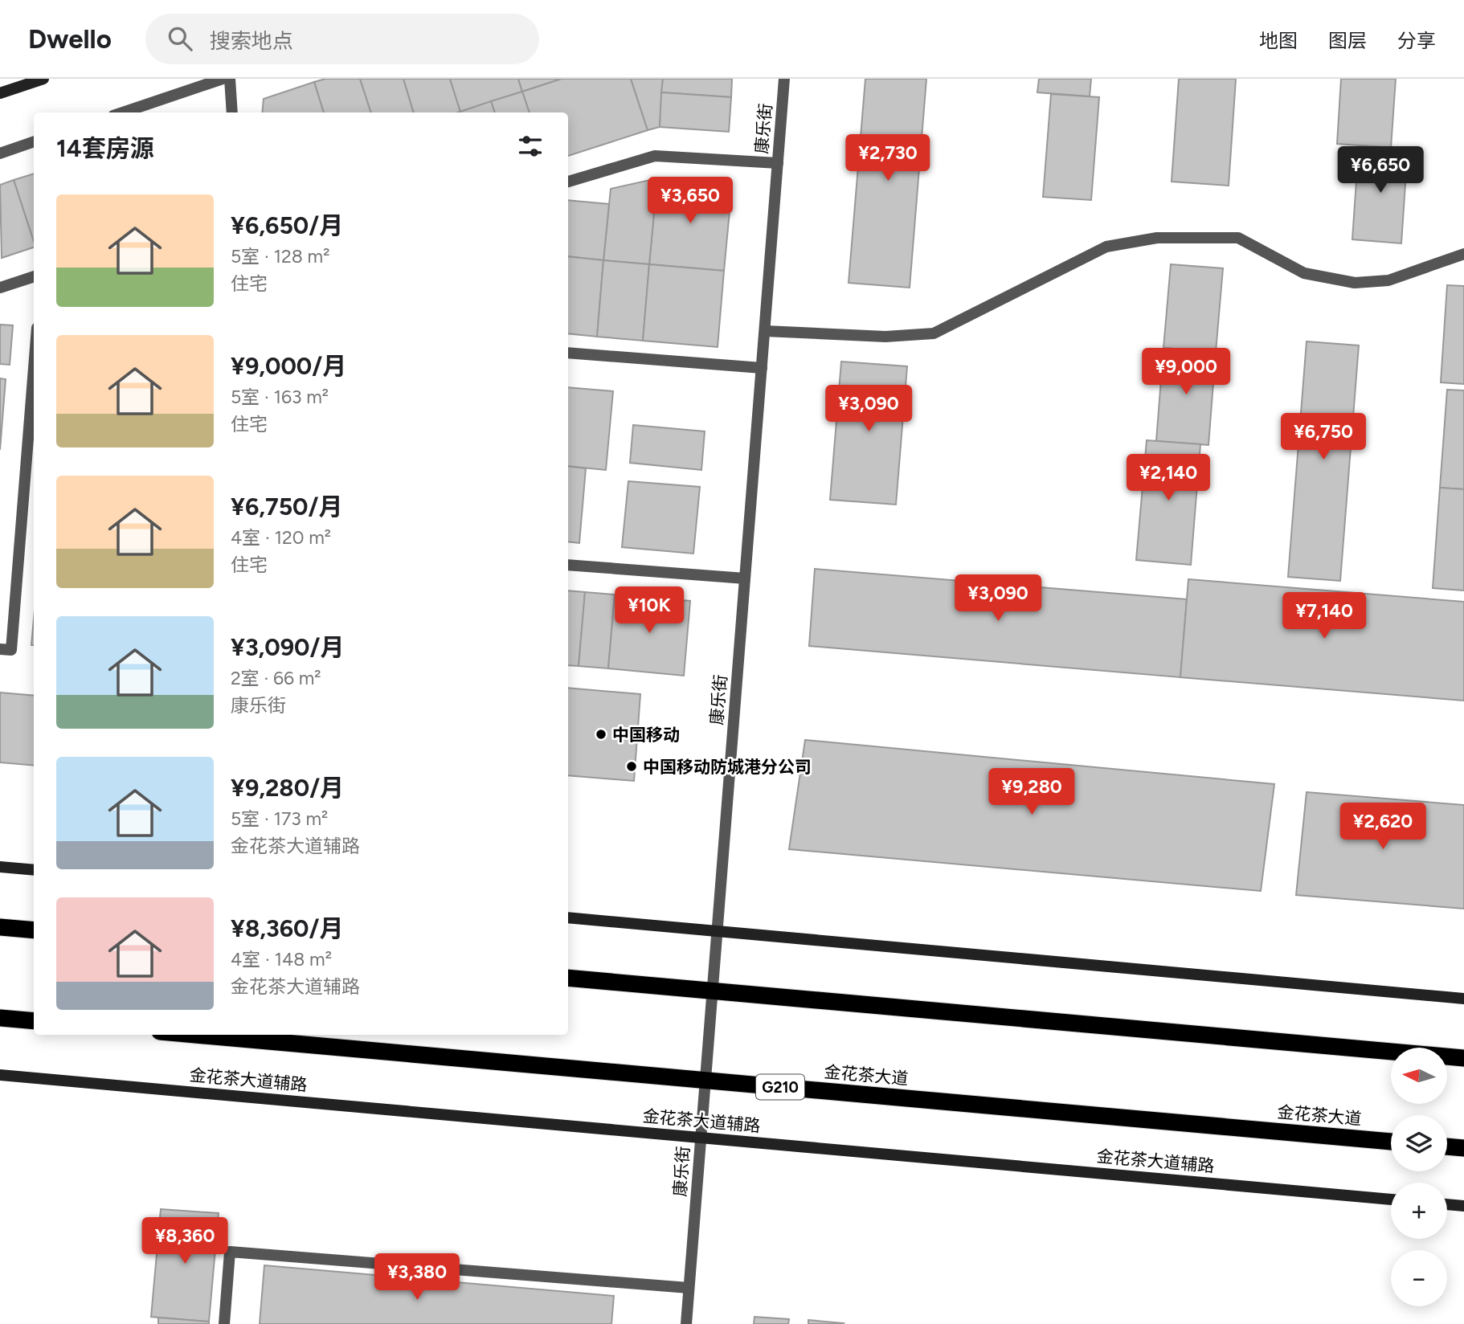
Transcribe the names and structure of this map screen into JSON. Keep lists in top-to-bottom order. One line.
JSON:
{"streets":{"highway":["金花茶大道","G210"],"street":["康乐街","金花茶大道辅路"]},"crossings":[["康乐街","金花茶大道"],["康乐街","金花茶大道辅路"]],"places":["中国移动","中国移动防城港分公司"],"north":"left","page":{"header":"Dwello","search":"搜索地点","nav":["地图","图层","分享"],"heading":"14套房源","price":["¥2,730","¥6,650","¥3,650","¥9,000","¥3,090","¥6,750","¥2,140","¥3,090","¥10K","¥7,140","¥9,280","¥2,620","¥8,360","¥3,380"],"list":[{"name":"¥6,650/月","note":"5室 · 128 m² · 住宅"},{"name":"¥9,000/月","note":"5室 · 163 m² · 住宅"},{"name":"¥6,750/月","note":"4室 · 120 m² · 住宅"},{"name":"¥3,090/月","note":"2室 · 66 m² · 康乐街"},{"name":"¥9,280/月","note":"5室 · 173 m² · 金花茶大道辅路"},{"name":"¥8,360/月","note":"4室 · 148 m² · 金花茶大道辅路"}],"map_buttons":["+","−"]}}
